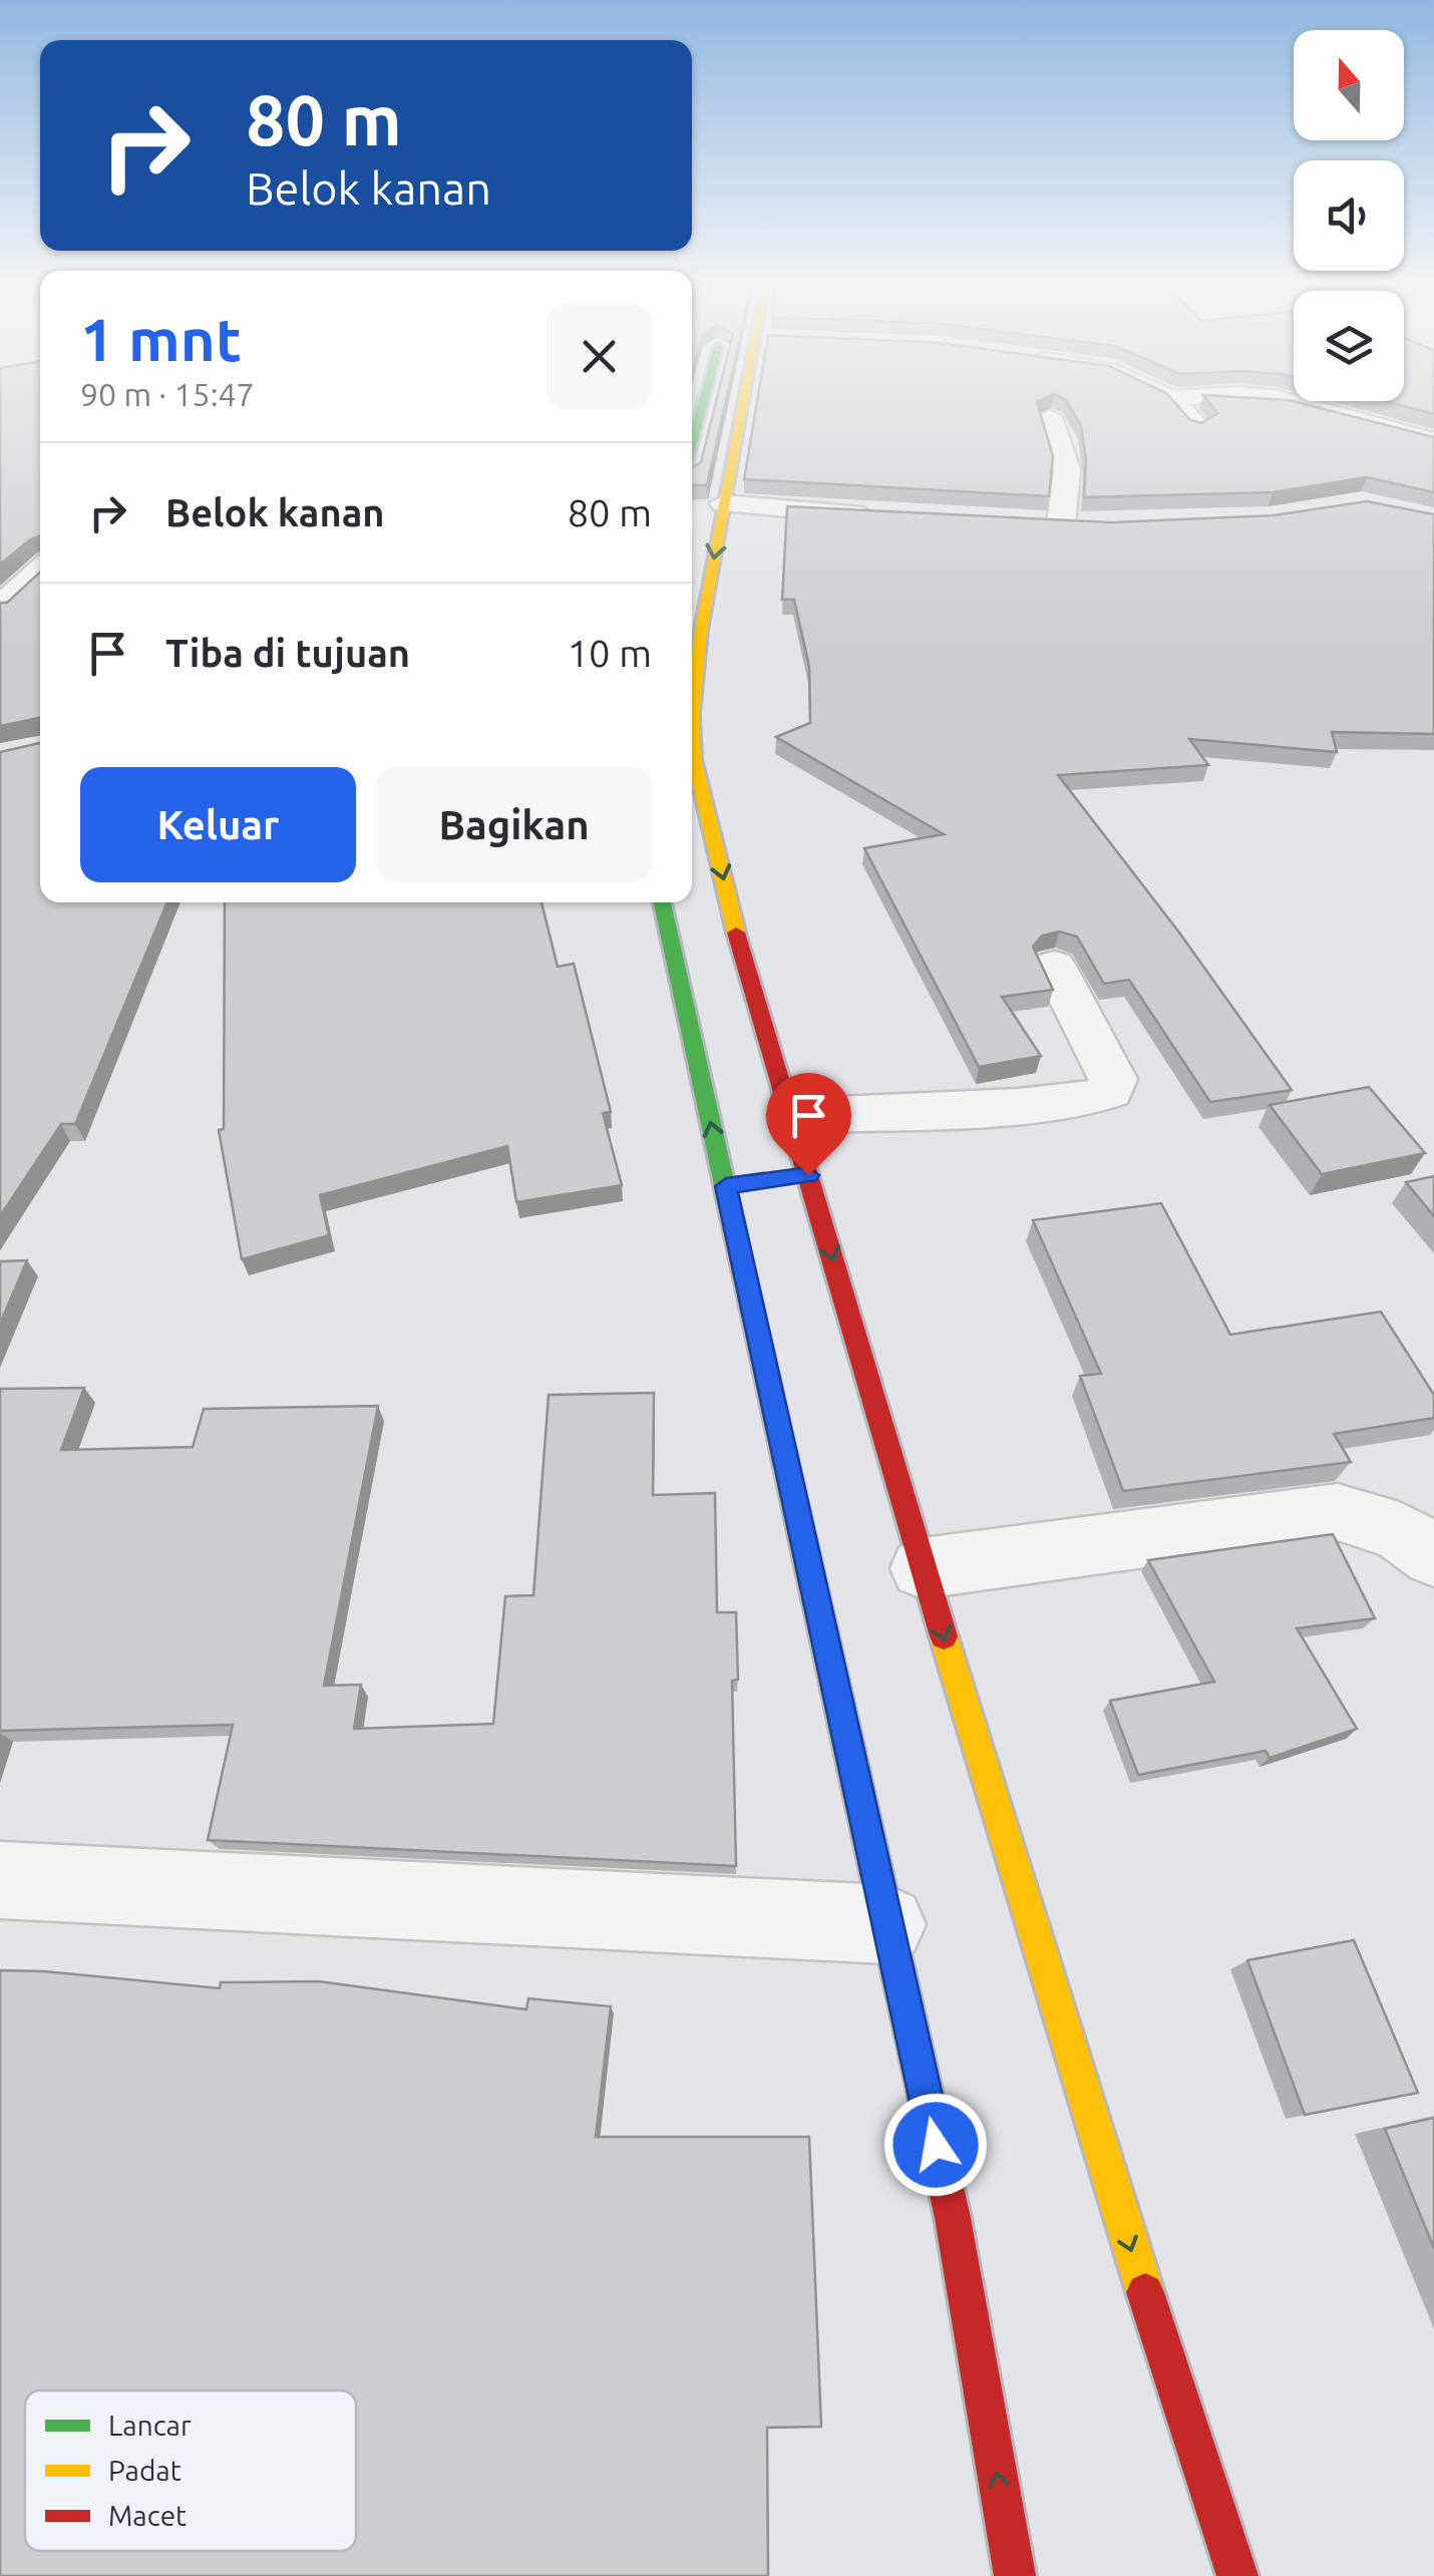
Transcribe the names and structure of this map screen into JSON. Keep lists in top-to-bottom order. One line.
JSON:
{"legend":["Lancar","Padat","Macet"],"north":"top","page":{"turn":["80 m","Belok kanan"],"heading":["1 mnt","90 m · 15:47"],"list":[{"name":"Belok kanan","value":"80 m"},{"name":"Tiba di tujuan","value":"10 m"}],"buttons":["Keluar","Bagikan"]}}
